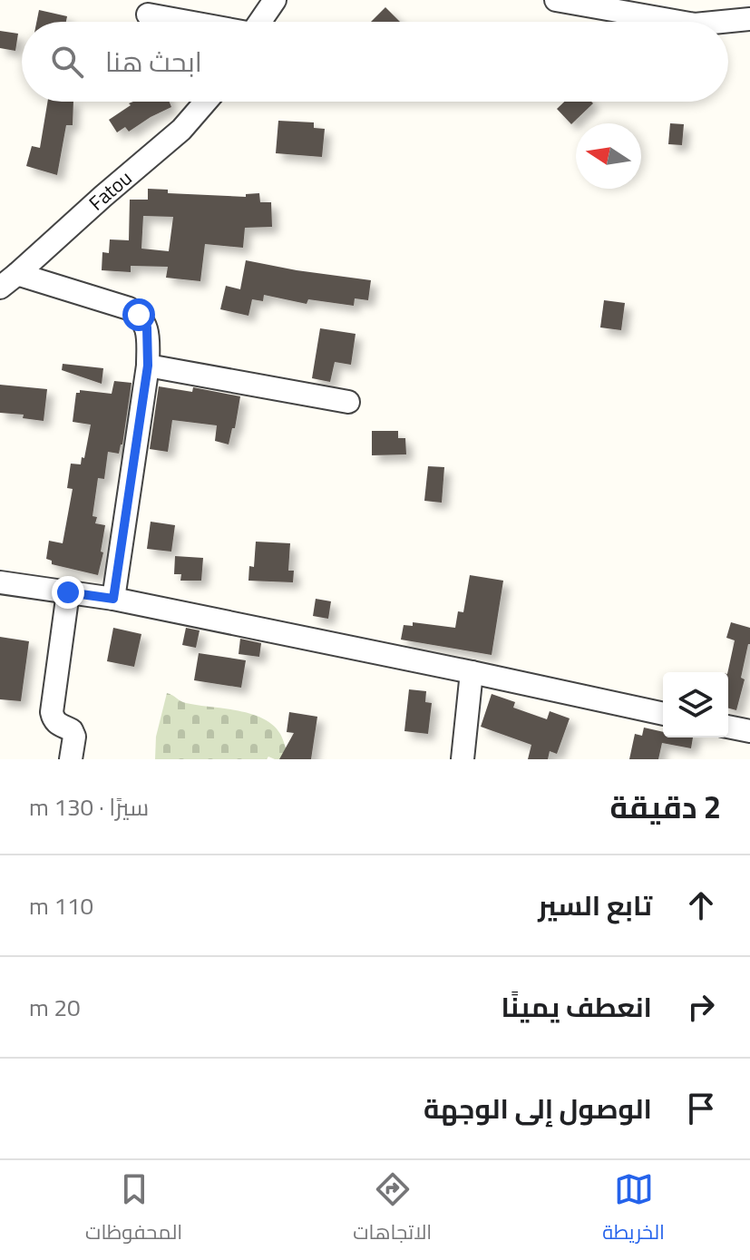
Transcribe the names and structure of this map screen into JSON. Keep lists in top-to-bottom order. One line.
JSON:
{"streets":{"street":["Fatou"]},"north":"left","page":{"search":"ابحث هنا","heading":["2 دقيقة","سيرًا · 130 m"],"list":[["تابع السير","110 m"],["انعطف يمينًا","20 m"],"الوصول إلى الوجهة"],"nav":["الخريطة","الاتجاهات","المحفوظات"]}}
